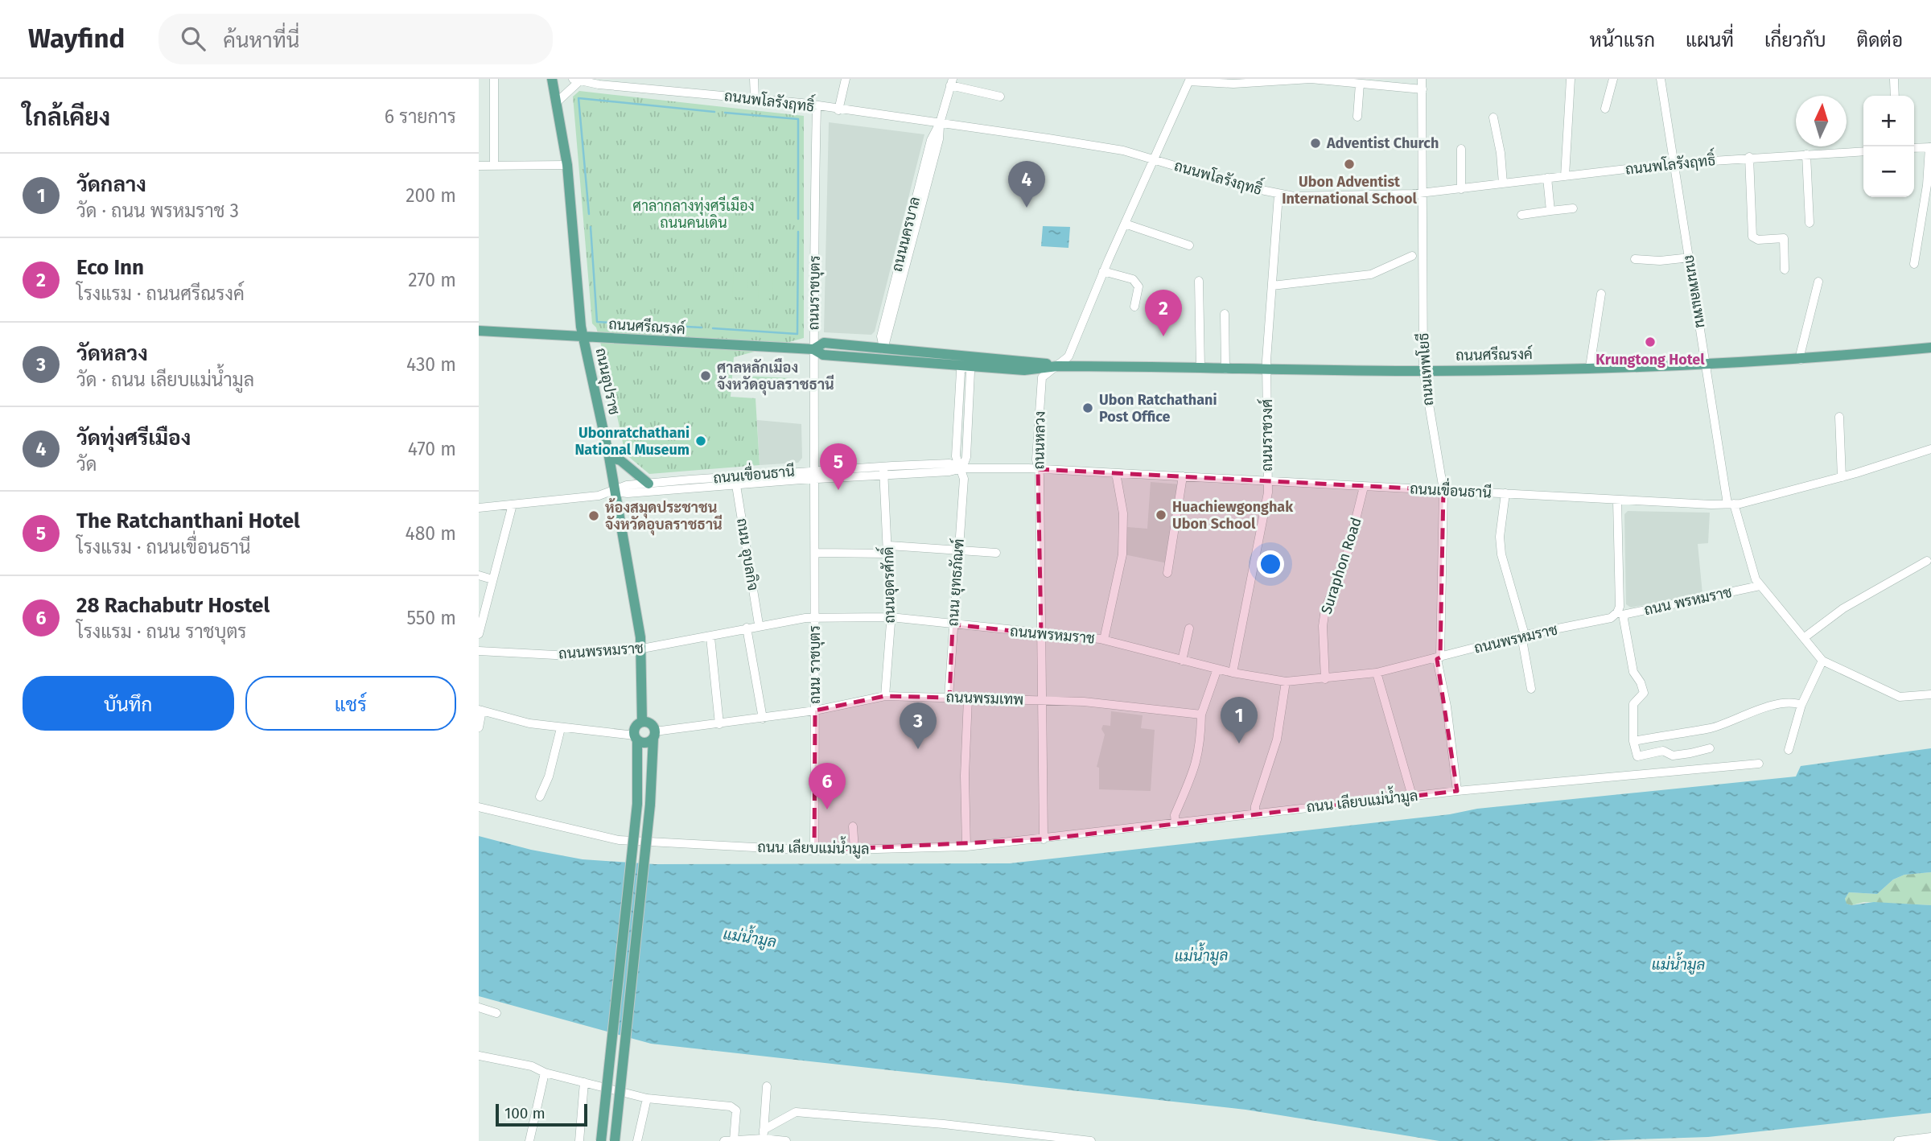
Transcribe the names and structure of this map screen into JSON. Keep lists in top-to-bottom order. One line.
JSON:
{"streets":{"main road":["ถนนศรีณรงค์","ถนนอุปราช"],"street":["ถนนพโลรังฤทธิ์","ถนนนครบาล","ถนนพลแพน","ถนนราชบุตร","ถนนเทพโยธี","ถนนราชวงศ์","ถนนหลวง","ถนนเขื่อนธานี","ถนน อุบลกิจ","Suraphon Road","ถนน ยุทธภัณฑ์","ถนนอุดรศักดิ์","ถนน พรหมราช","ถนนพรหมราช","ถนน ราชบุตร","ถนนพรมเทพ","ถนน เลียบแม่น้ำมูล"]},"crossings":[["ถนนพโลรังฤทธิ์","ถนนนครบาล"],["ถนนพโลรังฤทธิ์","ถนนพลแพน"],["ถนนพโลรังฤทธิ์","ถนนราชบุตร"],["ถนนพโลรังฤทธิ์","ถนนเทพโยธี"],["ถนนพโลรังฤทธิ์","ถนนราชวงศ์"],["ถนนพโลรังฤทธิ์","ถนนหลวง"],["ถนนนครบาล","ถนนศรีณรงค์"],["ถนนพลแพน","ถนนศรีณรงค์"],["ถนนพลแพน","ถนนเขื่อนธานี"],["ถนนพลแพน","ถนน พรหมราช"],["ถนนราชบุตร","ถนนศรีณรงค์"],["ถนนราชบุตร","ถนนเขื่อนธานี"],["ถนนราชบุตร","ถนน ราชบุตร"],["ถนนศรีณรงค์","ถนนเทพโยธี"],["ถนนศรีณรงค์","ถนนอุปราช"],["ถนนศรีณรงค์","ถนนราชวงศ์"],["ถนนศรีณรงค์","ถนนหลวง"],["ถนนศรีณรงค์","ถนน ยุทธภัณฑ์"],["ถนนเทพโยธี","ถนนเขื่อนธานี"],["ถนนเทพโยธี","ถนนพรหมราช"],["ถนนเทพโยธี","ถนน เลียบแม่น้ำมูล"],["ถนนอุปราช","ถนนเขื่อนธานี"],["ถนนอุปราช","ถนนพรหมราช"],["ถนนอุปราช","ถนนพรมเทพ"],["ถนนราชวงศ์","ถนนเขื่อนธานี"],["ถนนราชวงศ์","ถนนพรหมราช"],["ถนนหลวง","ถนนเขื่อนธานี"],["ถนนหลวง","ถนนพรหมราช"],["ถนนหลวง","ถนนพรมเทพ"],["ถนนหลวง","ถนน เลียบแม่น้ำมูล"],["ถนนเขื่อนธานี","ถนน อุบลกิจ"],["ถนนเขื่อนธานี","Suraphon Road"],["ถนนเขื่อนธานี","ถนน ยุทธภัณฑ์"],["ถนนเขื่อนธานี","ถนนอุดรศักดิ์"],["ถนนเขื่อนธานี","ถนน ราชบุตร"],["ถนน อุบลกิจ","ถนนพรหมราช"],["Suraphon Road","ถนนพรหมราช"],["ถนน ยุทธภัณฑ์","ถนนพรหมราช"],["ถนน ยุทธภัณฑ์","ถนนพรมเทพ"],["ถนนอุดรศักดิ์","ถนนพรหมราช"],["ถนนอุดรศักดิ์","ถนนพรมเทพ"],["ถนน พรหมราช","ถนนพรหมราช"],["ถนนพรหมราช","ถนน ราชบุตร"],["ถนน ราชบุตร","ถนนพรมเทพ"],["ถนน ราชบุตร","ถนน เลียบแม่น้ำมูล"]],"water":["แม่น้ำมูล"],"parks":["ศาลากลางทุ่งศรีเมือง ถนนคนเดิน"],"places":["Adventist Church","Ubon Adventist International School","Krungtong Hotel","ศาลหลักเมือง จังหวัดอุบลราชธานี","Ubon Ratchathani Post Office","Ubonratchathani National Museum","Huachiewgonghak Ubon School","ห้องสมุดประชาชน จังหวัดอุบลราชธานี"],"scale_bar":"100 m","north":"top","page":{"header":"Wayfind","search":"ค้นหาที่นี่","nav":["หน้าแรก","แผนที่","เกี่ยวกับ","ติดต่อ"],"heading":["ใกล้เคียง","6 รายการ"],"map_buttons":["+","−"],"list":[{"mark":"1","name":"วัดกลาง","note":"วัด · ถนน พรหมราช 3","value":"200 m"},{"mark":"2","name":"Eco Inn","note":"โรงแรม · ถนนศรีณรงค์","value":"270 m"},{"mark":"3","name":"วัดหลวง","note":"วัด · ถนน เลียบแม่น้ำมูล","value":"430 m"},{"mark":"4","name":"วัดทุ่งศรีเมือง","note":"วัด","value":"470 m"},{"mark":"5","name":"The Ratchanthani Hotel","note":"โรงแรม · ถนนเขื่อนธานี","value":"480 m"},{"mark":"6","name":"28 Rachabutr Hostel","note":"โรงแรม · ถนน ราชบุตร","value":"550 m"}],"pins":["4","2","5","1","3","6"],"buttons":["บันทึก","แชร์"],"scale":"100 m"}}
